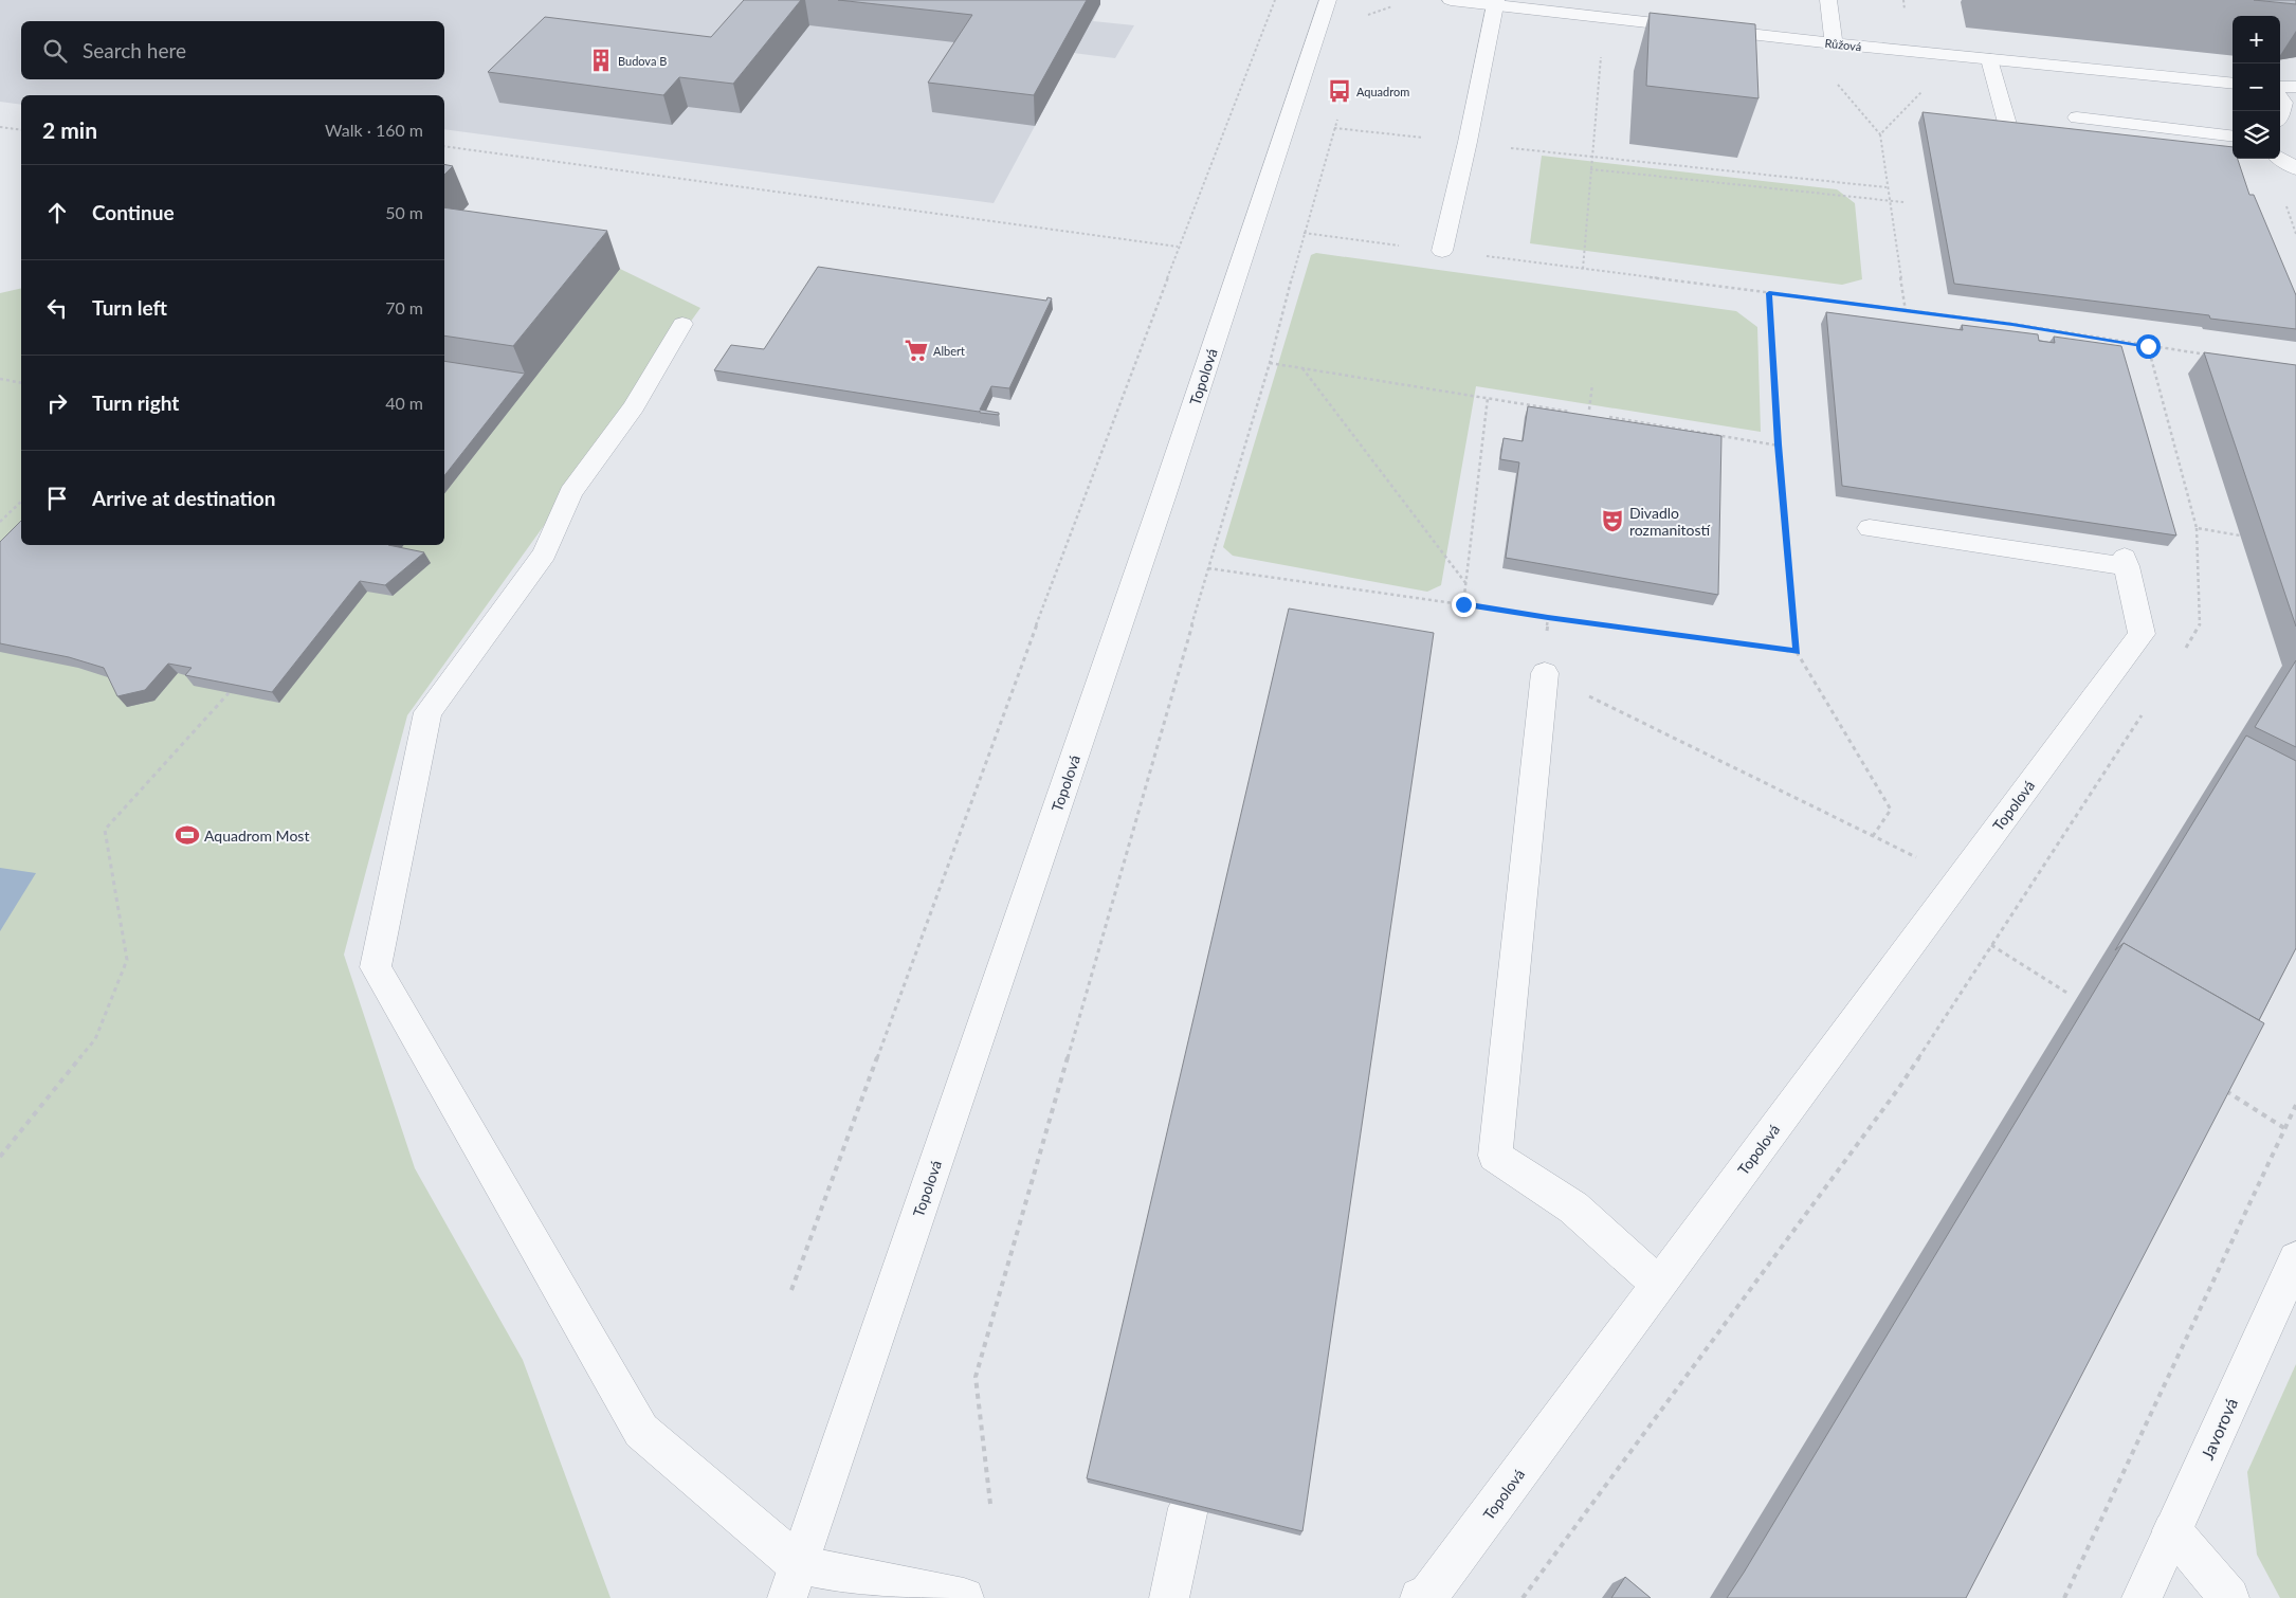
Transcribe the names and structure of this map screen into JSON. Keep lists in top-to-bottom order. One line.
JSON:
{"streets":{"street":["Růžová","Topolová","Javorová"]},"places":{"building":["Budova B"],"bus stop":["Aquadrom"],"supermarket":["Albert"],"theatre":["Divadlo rozmanitostí"],"sports":["Aquadrom Most"]},"page":{"map_buttons":["+","−"],"search":"Search here","heading":["2 min","Walk · 160 m"],"list":[["Continue","50 m"],["Turn left","70 m"],["Turn right","40 m"],"Arrive at destination"]}}
